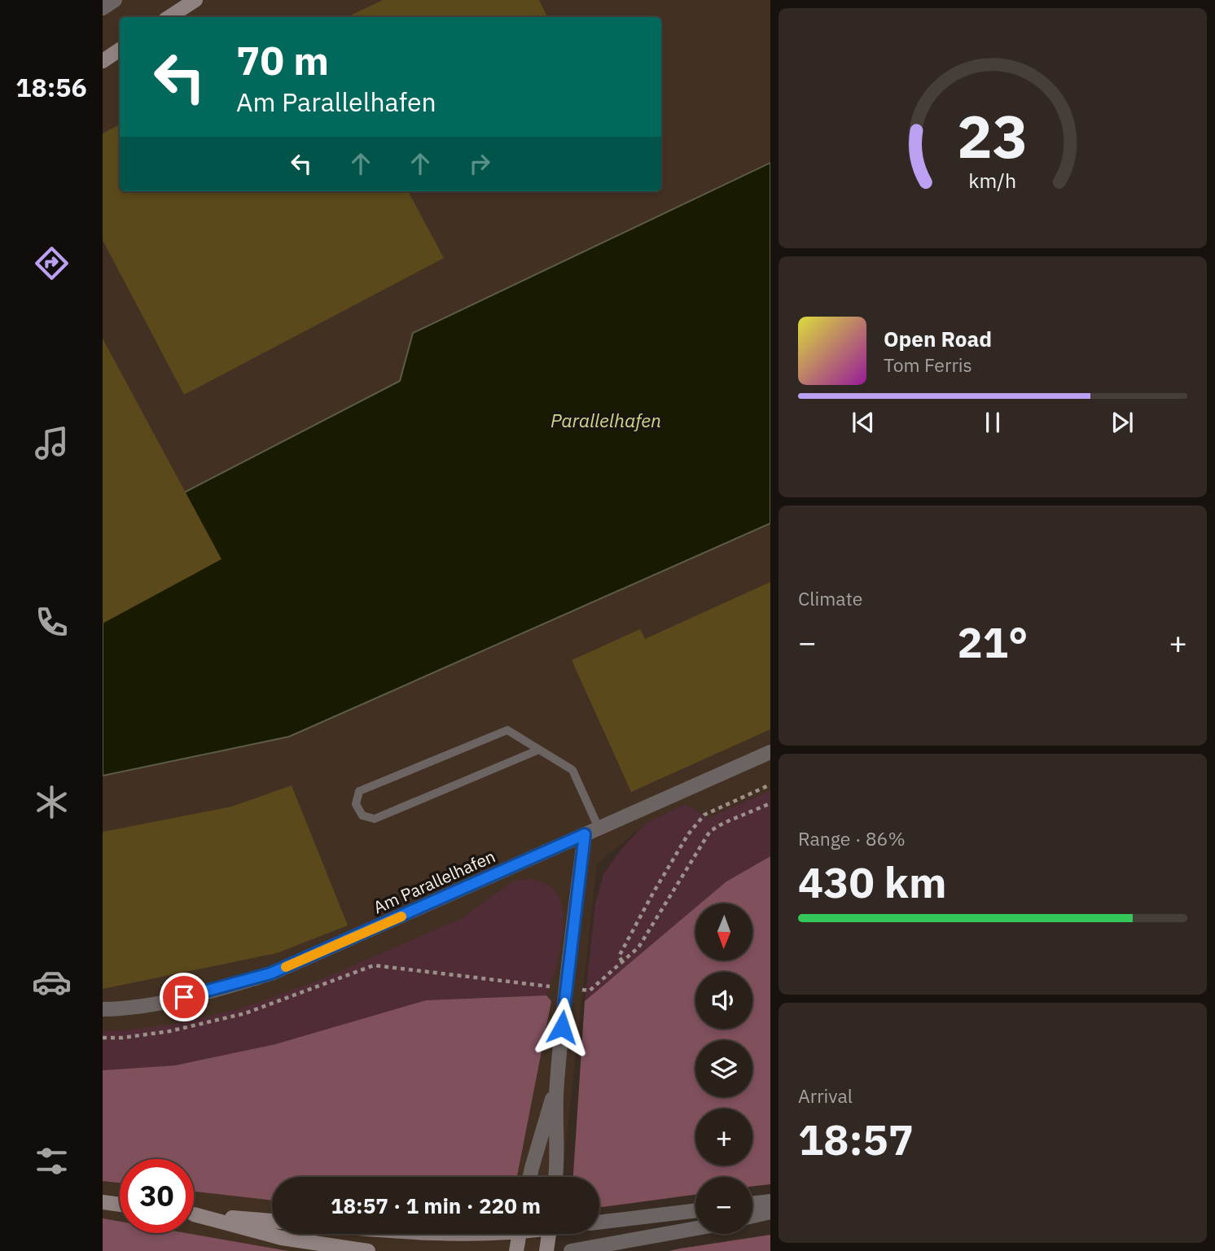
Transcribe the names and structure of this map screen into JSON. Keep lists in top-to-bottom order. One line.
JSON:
{"streets":{"street":["Am Parallelhafen"]},"water":["Parallelhafen"],"north":"bottom","page":{"tabs":"18:56","turn":["70 m","Am Parallelhafen"],"song":["Open Road","Tom Ferris"],"tile":["Climate",["Range · 86%","430 km"],["Arrival","18:57"]],"heat":["−","21°","+"],"map_buttons":["+","−"],"limit":"30","trip":"18:57 · 1 min · 220 m","gauge":["23","km/h"]}}
